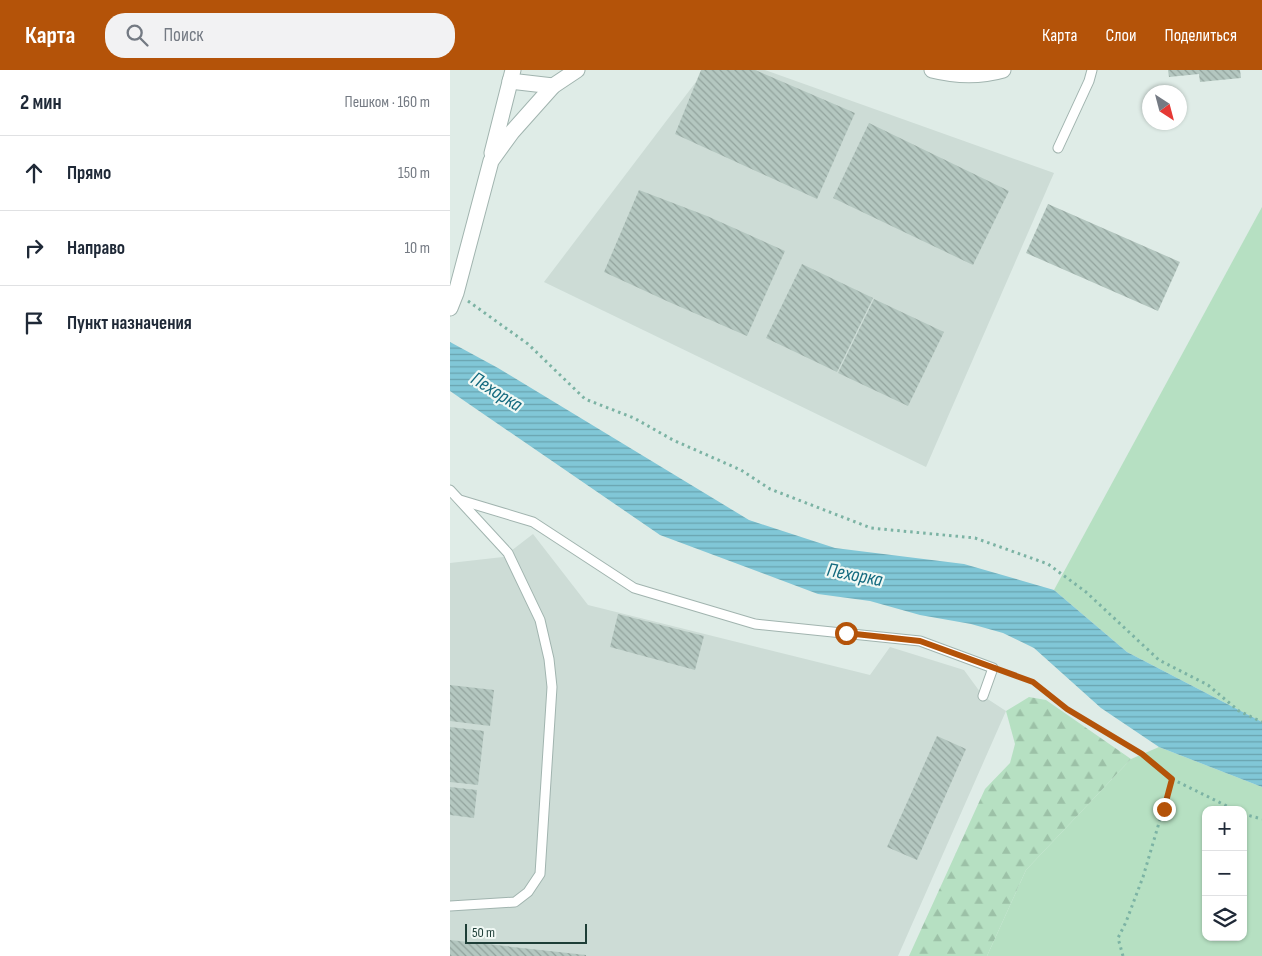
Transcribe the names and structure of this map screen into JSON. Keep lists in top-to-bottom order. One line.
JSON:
{"water":["Пехорка"],"scale_bar":"50 m","north":"bottom right","page":{"header":"Карта","search":"Поиск","nav":["Карта","Слои","Поделиться"],"heading":["2 мин","Пешком · 160 m"],"list":[["Прямо","150 m"],["Направо","10 m"],"Пункт назначения"],"map_buttons":["+","−"],"scale":"50 m"}}
